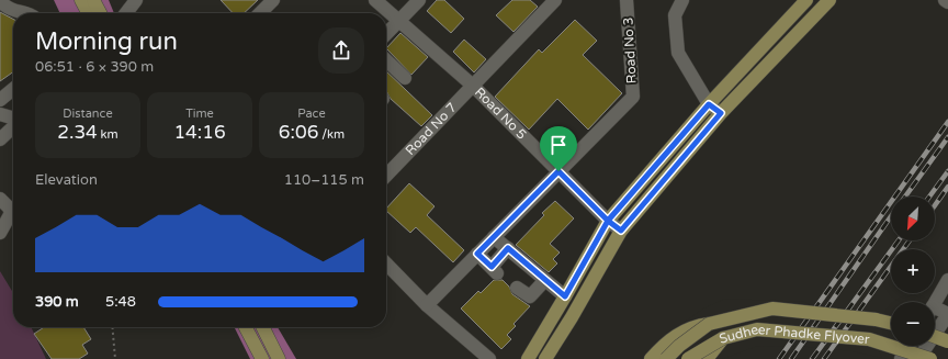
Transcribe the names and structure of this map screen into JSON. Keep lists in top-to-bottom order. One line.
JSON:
{"streets":{"main road":["Sudheer Phadke Flyover"],"street":["Road No 3","Road No 5","Road No 7"]},"crossings":[["Road No 3","Road No 5"],["Road No 5","Road No 7"]],"north":"bottom left","page":{"heading":["Morning run","06:51 · 6 × 390 m"],"stats":[["Distance","2.34 km"],["Time","14:16"],["Pace","6:06 /km"]],"chart":["Elevation","110–115 m"],"map_buttons":["+","−"],"list":[{"name":"390 m","note":"5:48"}]}}
